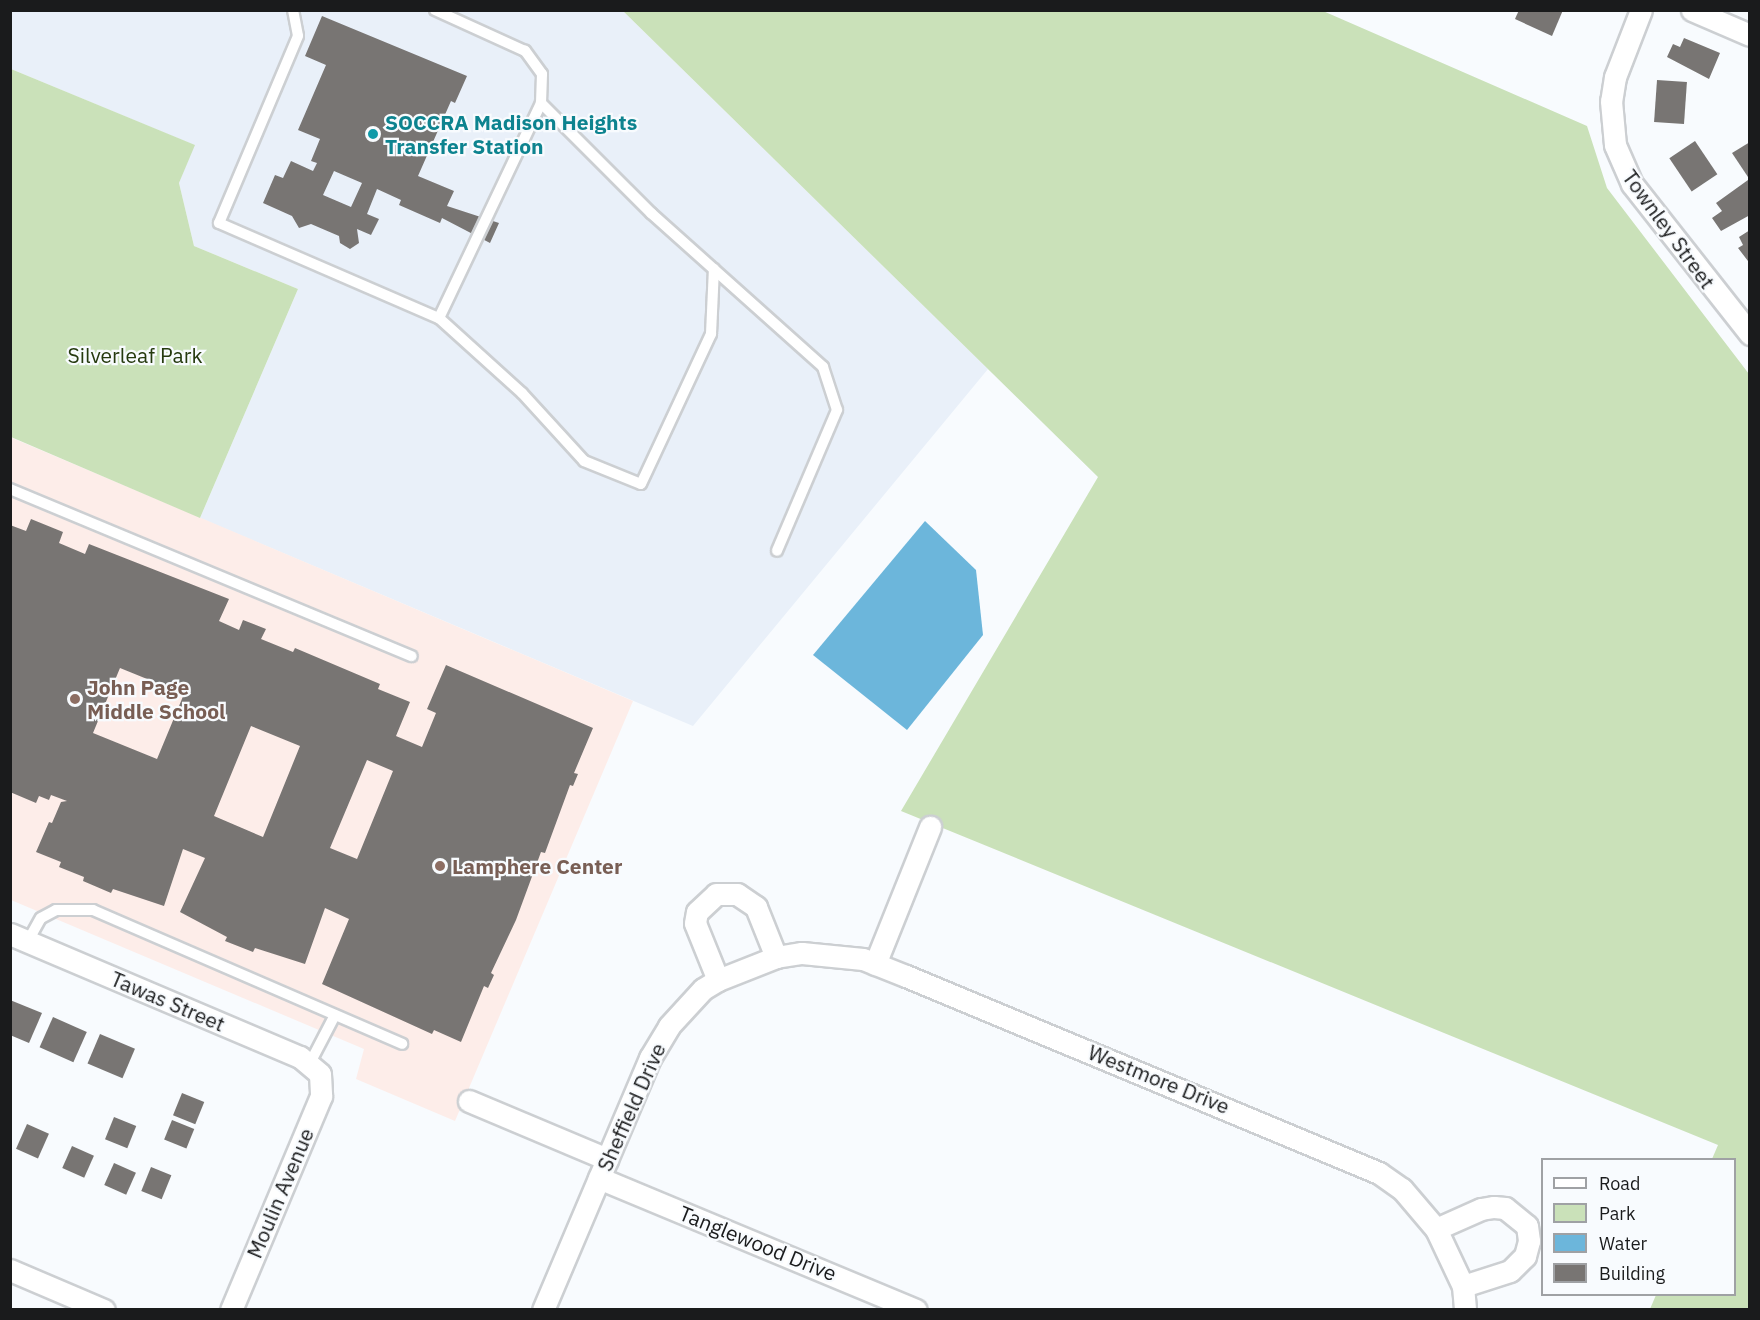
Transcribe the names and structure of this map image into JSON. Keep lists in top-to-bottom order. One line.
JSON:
{"streets":{"street":["Townley Street","Tawas Street","Westmore Drive","Sheffield Drive","Moulin Avenue","Tanglewood Drive"]},"crossings":[["Tawas Street","Moulin Avenue"],["Westmore Drive","Sheffield Drive"],["Sheffield Drive","Tanglewood Drive"]],"parks":["Silverleaf Park"],"places":["SOCCRA Madison Heights Transfer Station","John Page Middle School","Lamphere Center"],"legend":["Road","Park","Water","Building"]}
